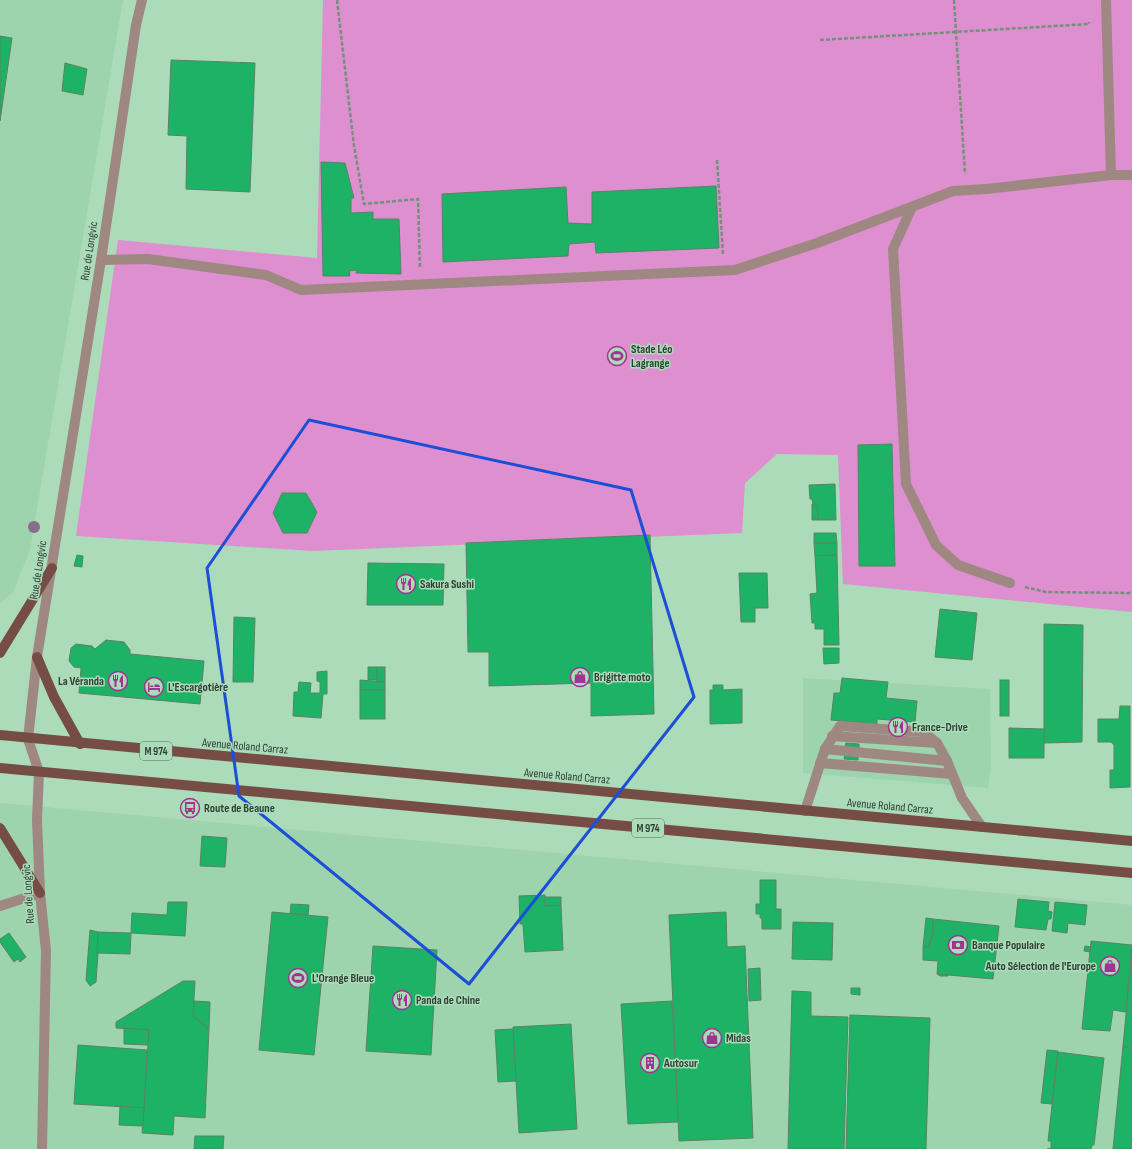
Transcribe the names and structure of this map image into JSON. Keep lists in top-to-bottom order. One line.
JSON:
{"streets":{"main road":["Avenue Roland Carraz","M 974"],"street":["Rue de Longvic"]},"crossings":[["Rue de Longvic","Avenue Roland Carraz"],["Rue de Longvic","M 974"]],"places":{"sports":["Stade Léo Lagrange","L'Orange Bleue"],"restaurant":["Sakura Sushi","La Véranda","France-Drive","Panda de Chine"],"shop":["Brigitte moto","Auto Sélection de l'Europe","Midas"],"hotel":["L'Escargotière"],"bus stop":["Route de Beaune"],"bank":["Banque Populaire"],"building":["Autosur"]}}
